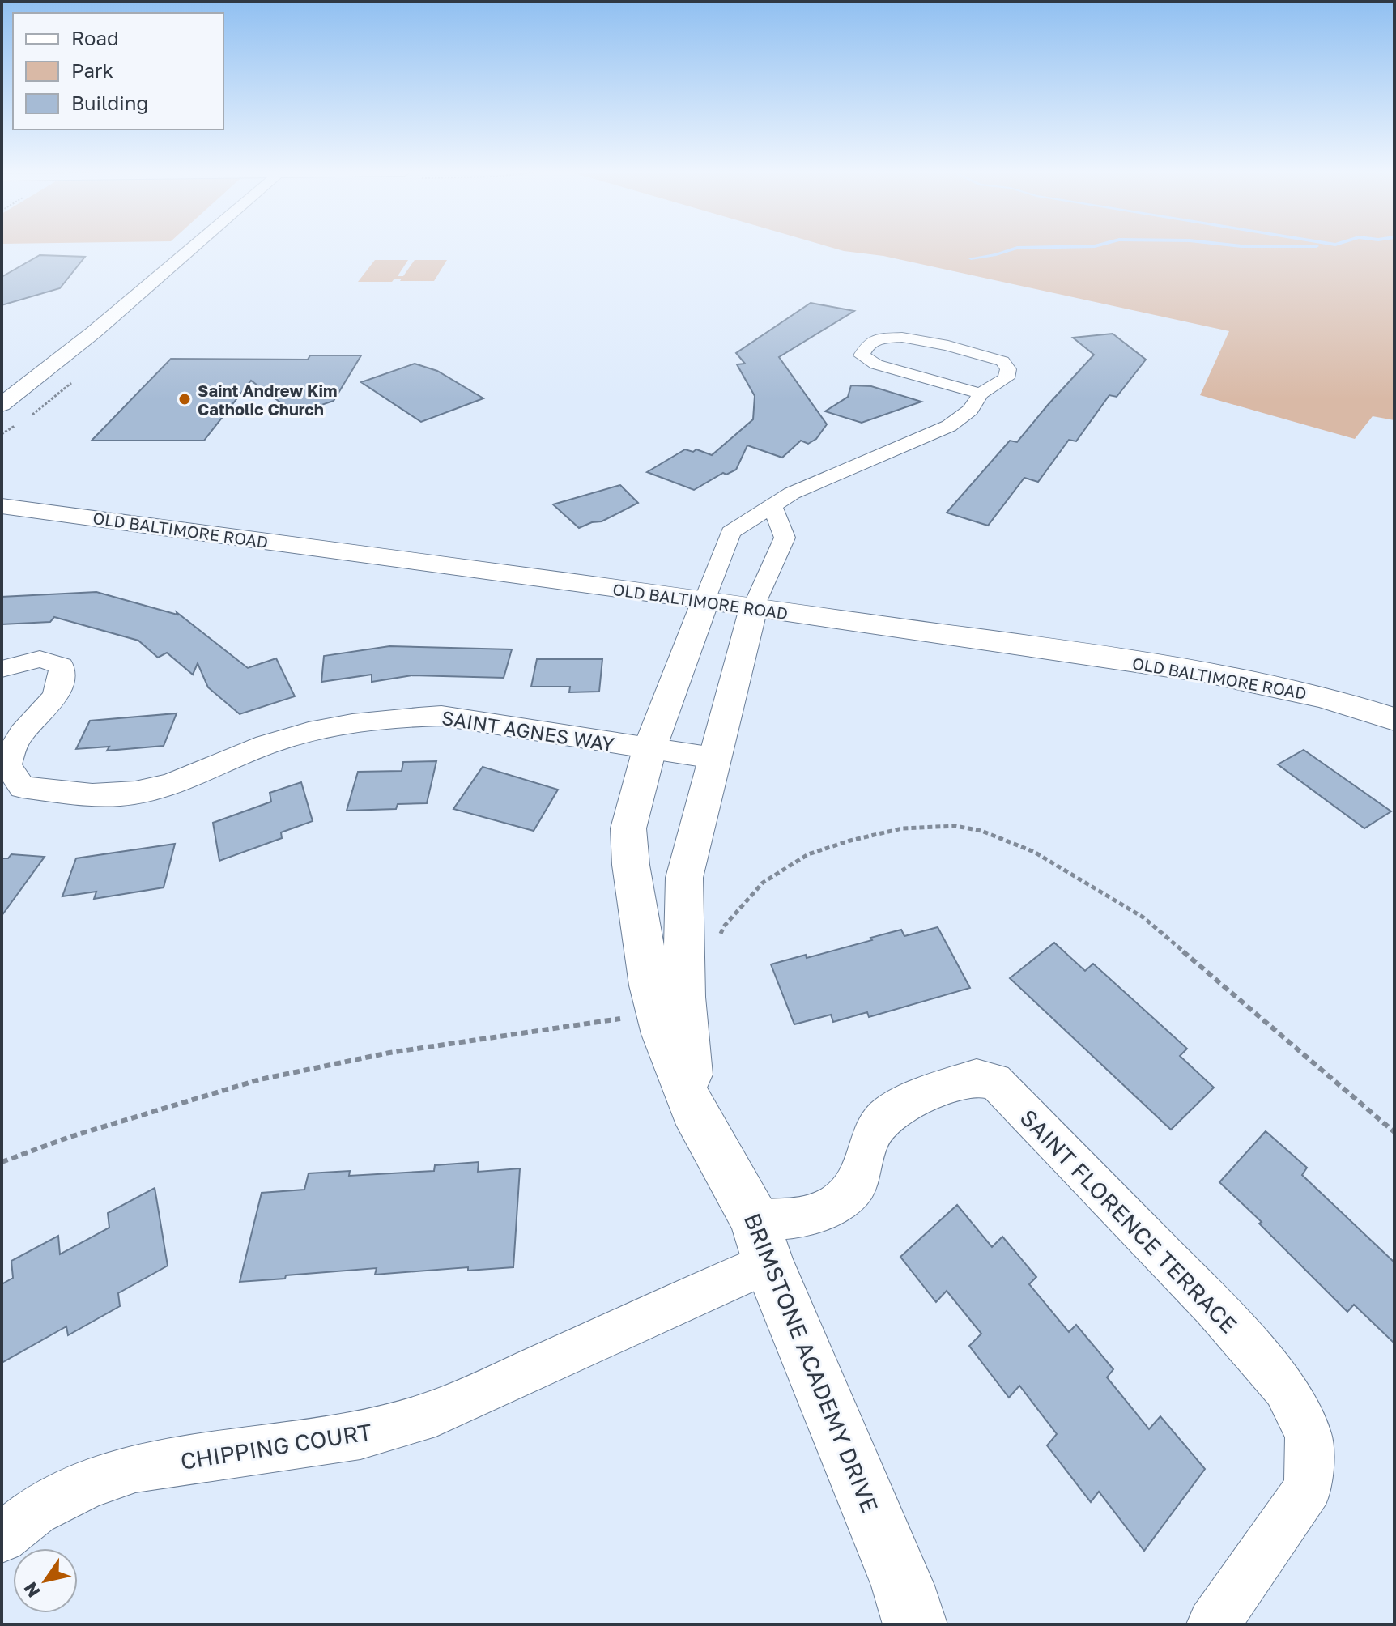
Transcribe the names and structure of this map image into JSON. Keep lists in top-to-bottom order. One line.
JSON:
{"streets":{"street":["OLD BALTIMORE ROAD","SAINT AGNES WAY","SAINT FLORENCE TERRACE","BRIMSTONE ACADEMY DRIVE","CHIPPING COURT"]},"crossings":[["OLD BALTIMORE ROAD","BRIMSTONE ACADEMY DRIVE"],["SAINT AGNES WAY","BRIMSTONE ACADEMY DRIVE"],["SAINT FLORENCE TERRACE","BRIMSTONE ACADEMY DRIVE"],["SAINT FLORENCE TERRACE","CHIPPING COURT"],["BRIMSTONE ACADEMY DRIVE","CHIPPING COURT"]],"places":["Saint Andrew Kim Catholic Church"],"legend":["Road","Park","Building"],"north":"bottom left"}
